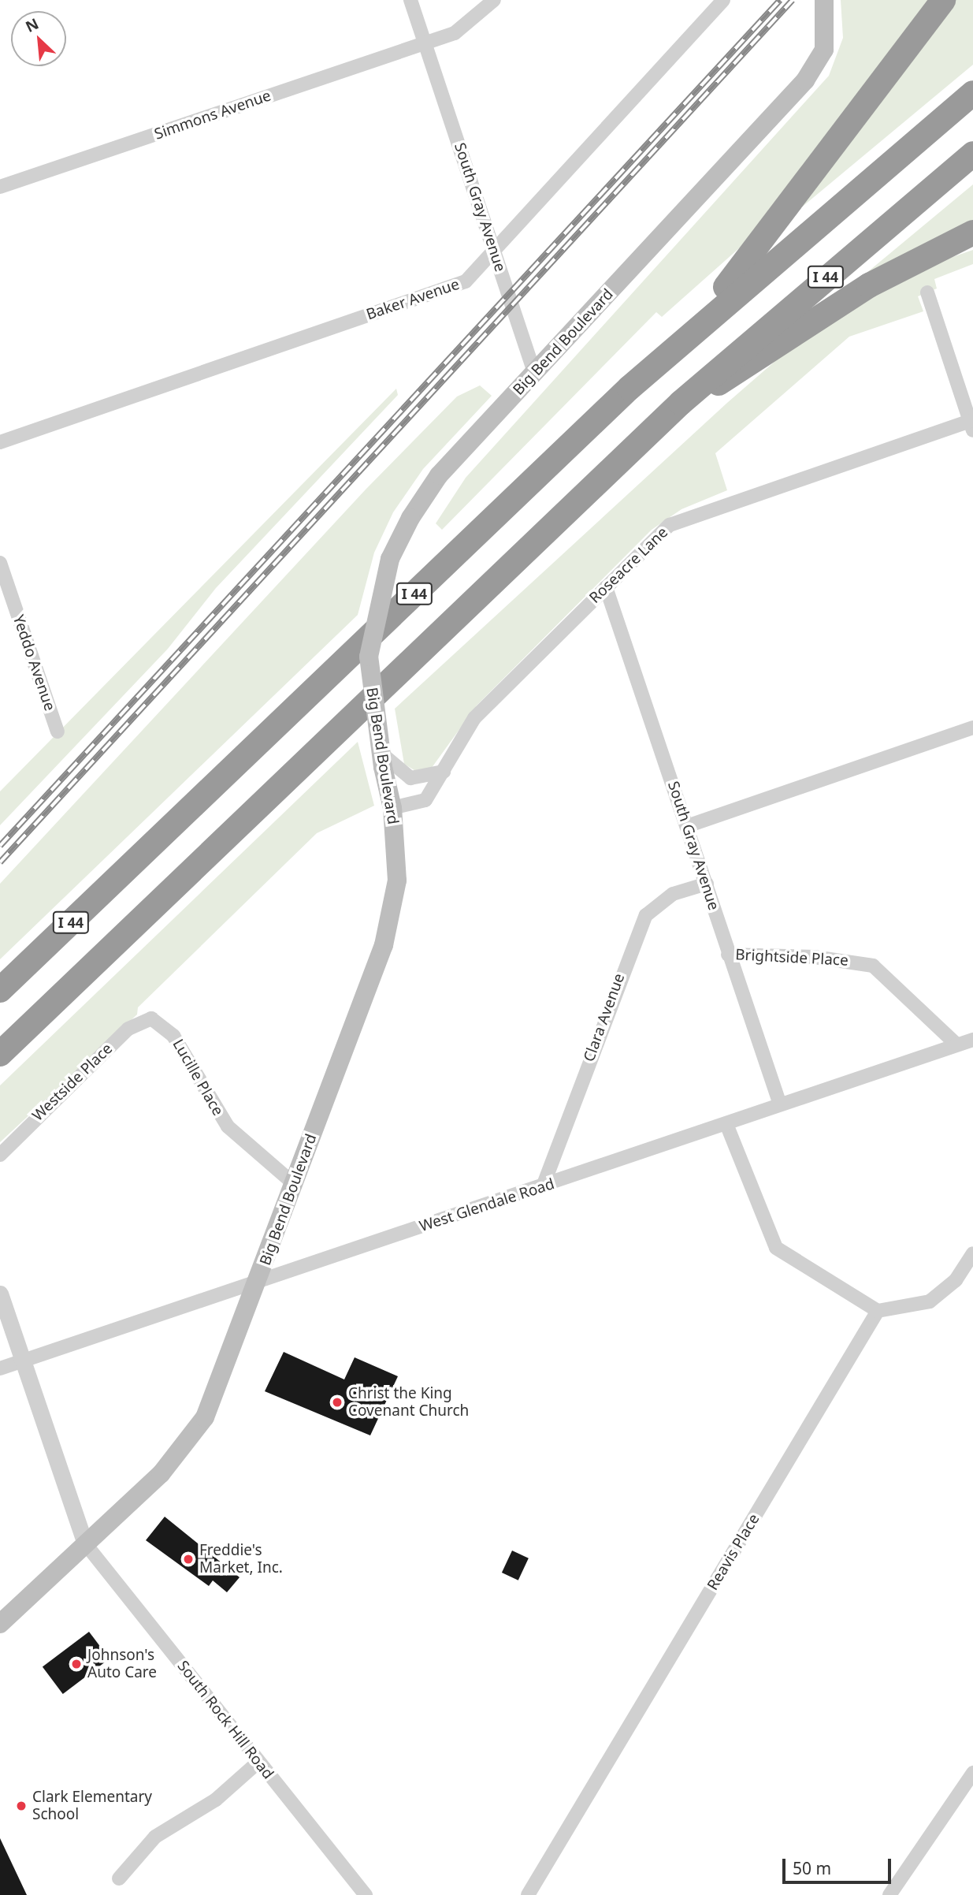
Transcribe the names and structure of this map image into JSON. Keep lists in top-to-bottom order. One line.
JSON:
{"streets":{"highway":["I 44"],"main road":["Big Bend Boulevard"],"street":["Simmons Avenue","South Gray Avenue","Baker Avenue","Roseacre Lane","Yeddo Avenue","Brightside Place","Clara Avenue","Lucille Place","Westside Place","West Glendale Road","Reavis Place","South Rock Hill Road"]},"crossings":[["Simmons Avenue","South Gray Avenue"],["South Gray Avenue","Baker Avenue"],["South Gray Avenue","Big Bend Boulevard"],["South Gray Avenue","Roseacre Lane"],["South Gray Avenue","Brightside Place"],["South Gray Avenue","Clara Avenue"],["South Gray Avenue","West Glendale Road"],["Big Bend Boulevard","Roseacre Lane"],["Big Bend Boulevard","Lucille Place"],["Big Bend Boulevard","West Glendale Road"],["Big Bend Boulevard","South Rock Hill Road"],["Brightside Place","West Glendale Road"],["Clara Avenue","West Glendale Road"],["Lucille Place","Westside Place"],["West Glendale Road","South Rock Hill Road"]],"places":["Christ the King Covenant Church","Freddie's Market, Inc.","Johnson's Auto Care","Clark Elementary School"],"scale_bar":"50 m","north":"top left"}
